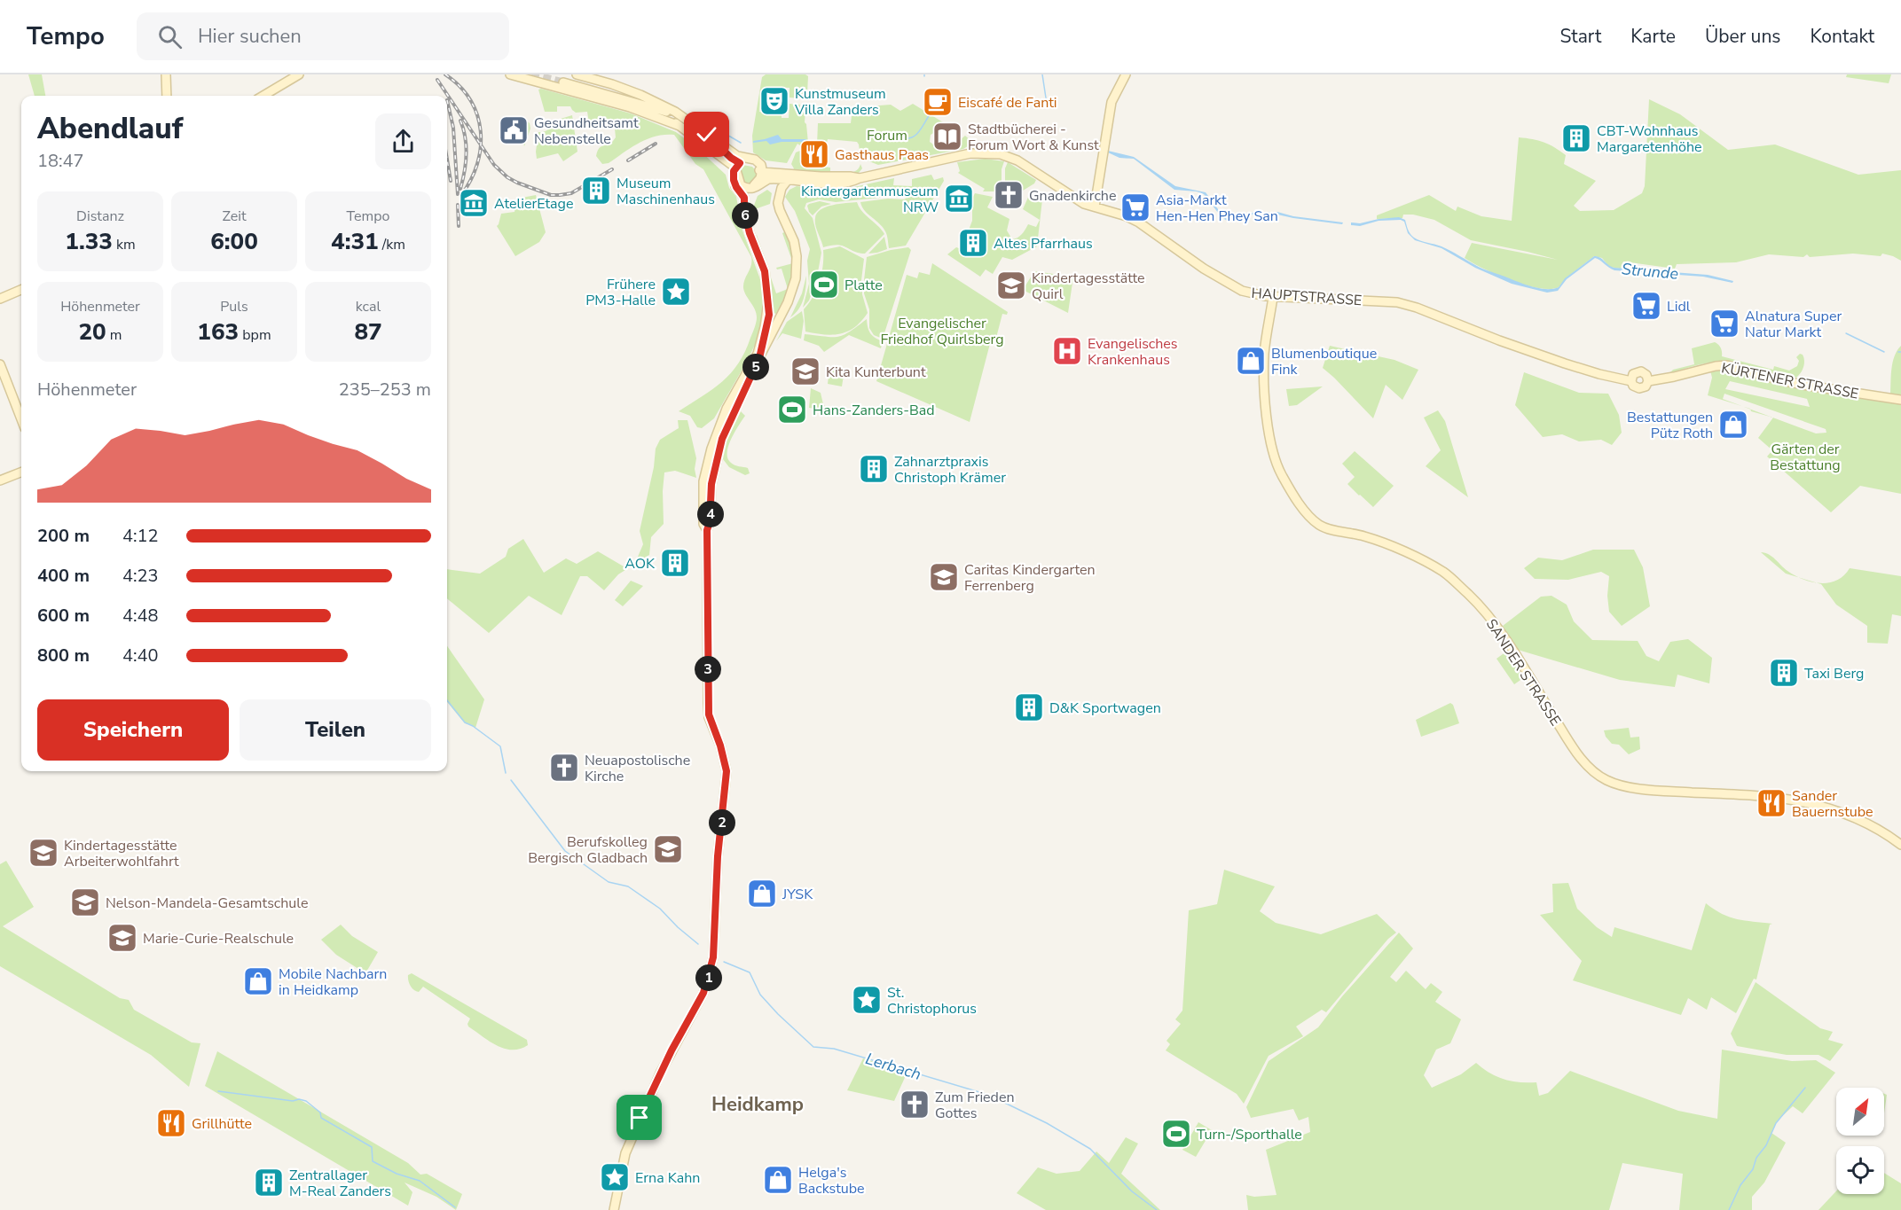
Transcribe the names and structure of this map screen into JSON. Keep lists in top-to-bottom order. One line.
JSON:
{"streets":{"main road":["HAUPTSTRASSE","KÜRTENER STRASSE","SANDER STRASSE"]},"crossings":[["HAUPTSTRASSE","KÜRTENER STRASSE"],["HAUPTSTRASSE","SANDER STRASSE"]],"districts":["Heidkamp"],"water":["Strunde","Lerbach"],"parks":["Forum","Evangelischer Friedhof Quirlsberg","Gärten der Bestattung"],"places":{"theatre":["Kunstmuseum Villa Zanders"],"cafe":["Eiscafé de Fanti"],"public building":["Gesundheitsamt Nebenstelle"],"library":["Stadtbücherei - Forum Wort & Kunst"],"building":["CBT-Wohnhaus Margaretenhöhe","Museum Maschinenhaus","Altes Pfarrhaus","Zahnarztpraxis Christoph Krämer","AOK","Taxi Berg","D&K Sportwagen","Zentrallager M-Real Zanders"],"restaurant":["Gasthaus Paas","Sander Bauernstube","Grillhütte"],"church":["Gnadenkirche","Neuapostolische Kirche","Zum Frieden Gottes"],"museum":["Kindergartenmuseum NRW","AtelierEtage"],"supermarket":["Asia-Markt Hen-Hen Phey San","Lidl","Alnatura Super Natur Markt"],"sports":["Platte","Hans-Zanders-Bad","Turn-/Sporthalle"],"school or university":["Kindertagesstätte Quirl","Kita Kunterbunt","Caritas Kindergarten Ferrenberg","Berufskolleg Bergisch Gladbach","Kindertagesstätte Arbeiterwohlfahrt","Nelson-Mandela-Gesamtschule","Marie-Curie-Realschule"],"place":["Frühere PM3-Halle","St. Christophorus","Erna Kahn"],"hospital":["Evangelisches Krankenhaus"],"shop":["Blumenboutique Fink","Bestattungen Pütz Roth","JYSK","Mobile Nachbarn in Heidkamp","Helga's Backstube"]},"north":"top right","page":{"header":"Tempo","search":"Hier suchen","nav":["Start","Karte","Über uns","Kontakt"],"heading":["Abendlauf","18:47"],"stats":[["Distanz","1.33 km"],["Zeit","6:00"],["Tempo","4:31 /km"],["Höhenmeter","20 m"],["Puls","163 bpm"],["kcal","87"]],"pins":["6","5","4","3","2","1"],"chart":["Höhenmeter","235–253 m"],"list":[{"name":"200 m","note":"4:12"},{"name":"400 m","note":"4:23"},{"name":"600 m","note":"4:48"},{"name":"800 m","note":"4:40"}],"buttons":["Speichern","Teilen"]}}
